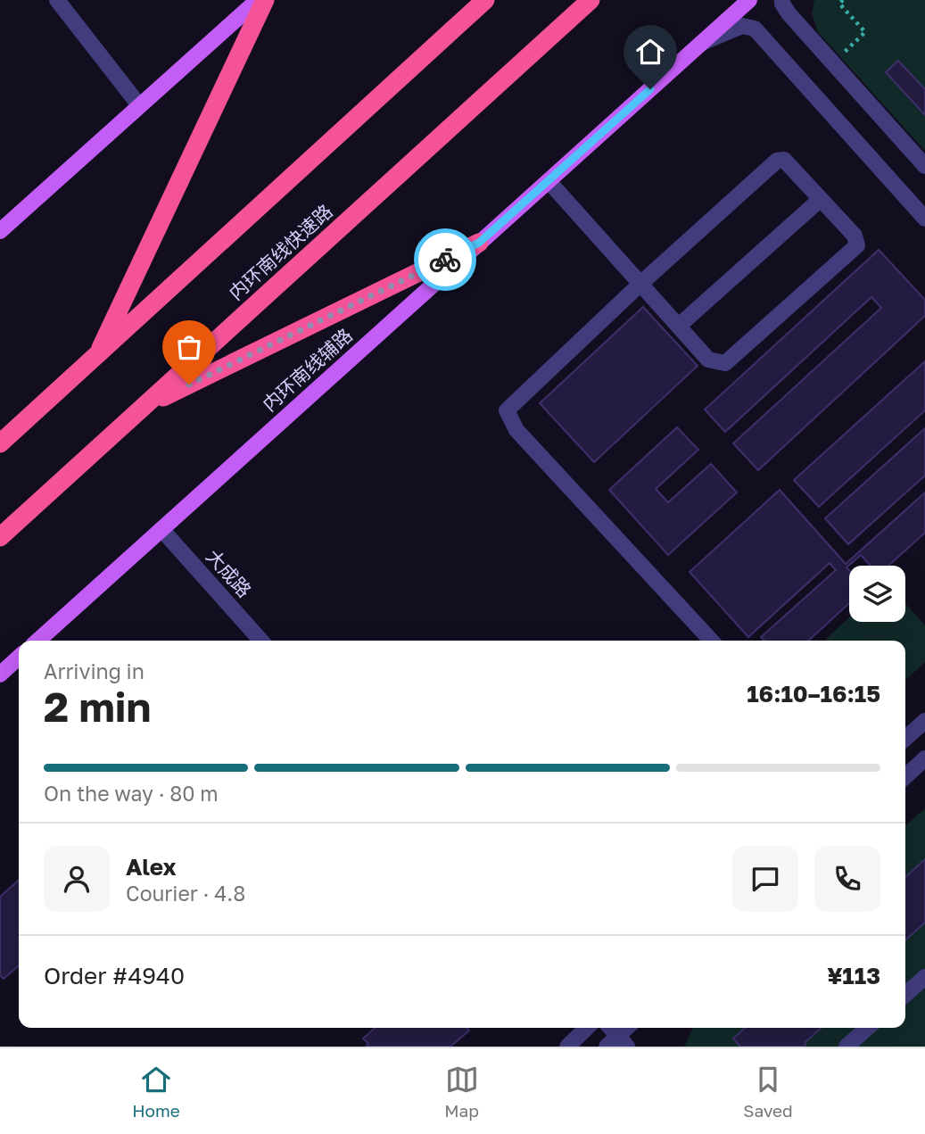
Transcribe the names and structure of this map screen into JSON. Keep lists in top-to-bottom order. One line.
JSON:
{"streets":{"highway":["内环南线快速路"],"main road":["内环南线辅路"],"street":["大成路"]},"crossings":[["内环南线辅路","大成路"]],"page":{"heading":["2 min","Arriving in","16:10–16:15"],"panel":["Alex","Courier · 4.8","Order #4940","¥113"],"bar":"On the way · 80 m","tabs":["Home","Map","Saved"]}}
